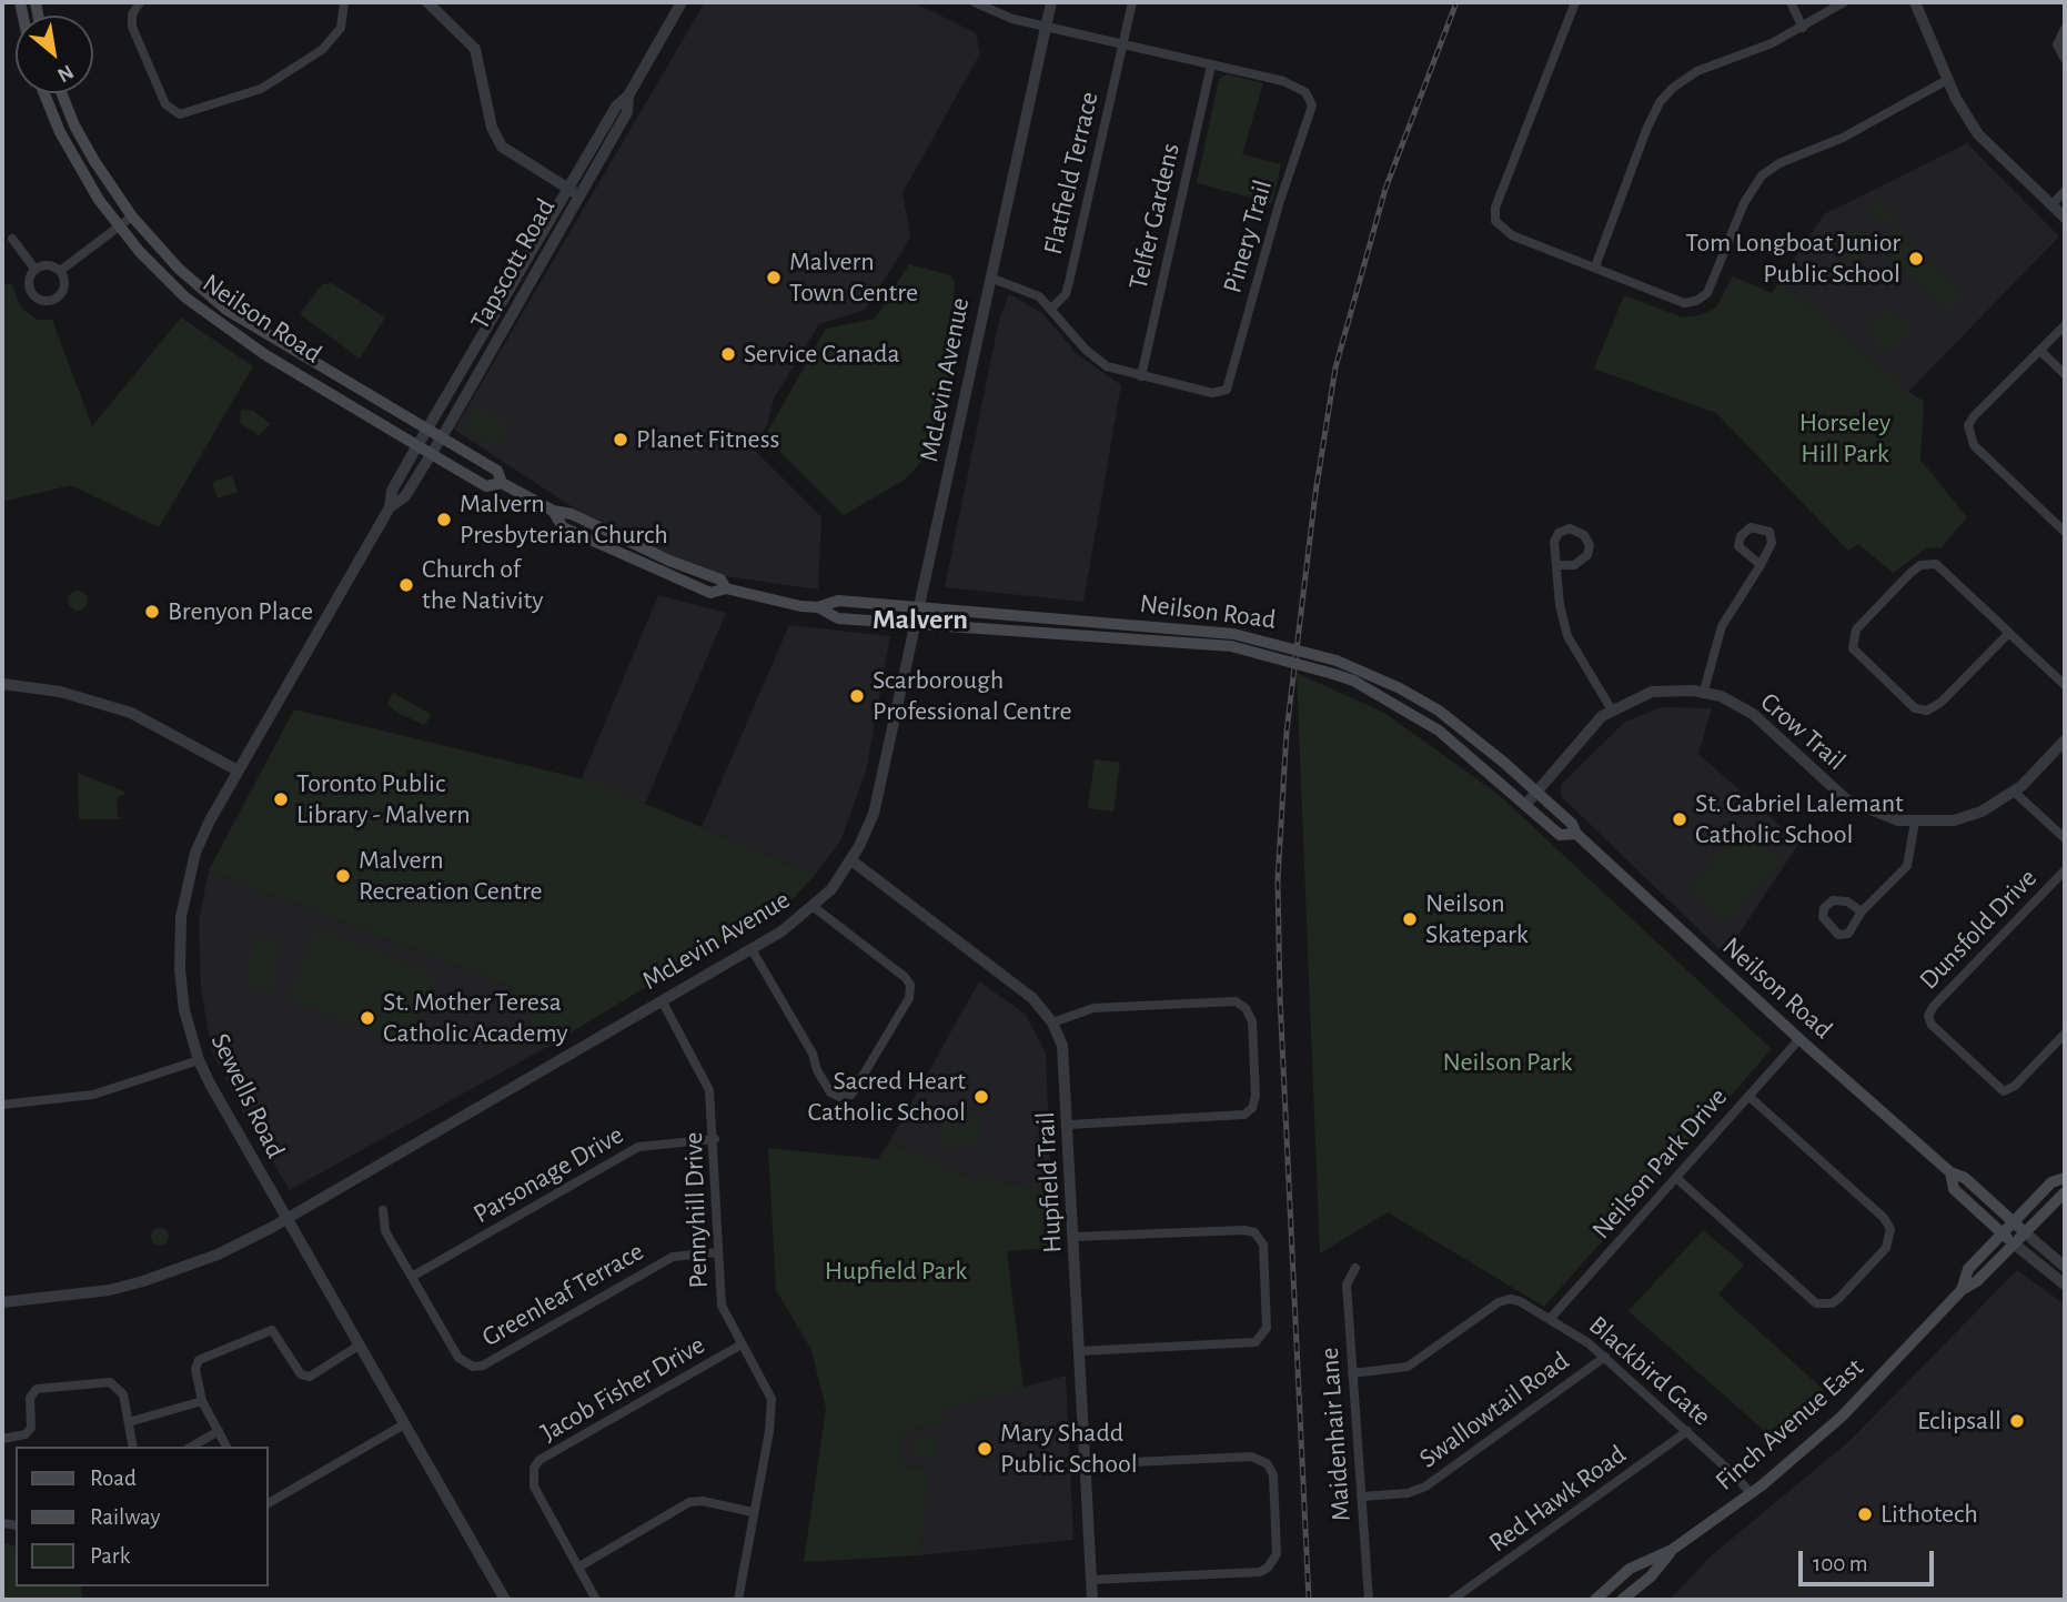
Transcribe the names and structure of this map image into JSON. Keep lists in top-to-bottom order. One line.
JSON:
{"streets":{"main road":["Neilson Road","Finch Avenue East"],"street":["Flatfield Terrace","Telfer Gardens","Pinery Trail","Tapscott Road","McLevin Avenue","Crow Trail","Dunsfold Drive","Sewells Road","Neilson Park Drive","Parsonage Drive","Hupfield Trail","Pennyhill Drive","Greenleaf Terrace","Blackbird Gate","Jacob Fisher Drive","Swallowtail Road","Maidenhair Lane","Red Hawk Road"]},"crossings":[["Flatfield Terrace","Pinery Trail"],["Telfer Gardens","Pinery Trail"],["Pinery Trail","McLevin Avenue"],["Tapscott Road","Neilson Road"],["Tapscott Road","Sewells Road"],["Neilson Road","McLevin Avenue"],["Neilson Road","Crow Trail"],["Neilson Road","Sewells Road"],["Neilson Road","Neilson Park Drive"],["Neilson Road","Finch Avenue East"],["McLevin Avenue","Sewells Road"],["McLevin Avenue","Hupfield Trail"],["McLevin Avenue","Pennyhill Drive"],["Neilson Park Drive","Blackbird Gate"],["Parsonage Drive","Pennyhill Drive"],["Parsonage Drive","Greenleaf Terrace"],["Pennyhill Drive","Greenleaf Terrace"],["Pennyhill Drive","Jacob Fisher Drive"],["Blackbird Gate","Swallowtail Road"],["Blackbird Gate","Finch Avenue East"],["Blackbird Gate","Maidenhair Lane"],["Blackbird Gate","Red Hawk Road"],["Swallowtail Road","Maidenhair Lane"]],"districts":["Malvern"],"parks":["Horseley Hill Park","Neilson Park","Hupfield Park"],"places":["Tom Longboat Junior Public School","Malvern Town Centre","Service Canada","Planet Fitness","Malvern Presbyterian Church","Church of the Nativity","Brenyon Place","Scarborough Professional Centre","Toronto Public Library - Malvern","St. Gabriel Lalemant Catholic School","Malvern Recreation Centre","Neilson Skatepark","St. Mother Teresa Catholic Academy","Sacred Heart Catholic School","Eclipsall","Mary Shadd Public School","Lithotech"],"legend":["Road","Railway","Park"],"scale_bar":"100 m","north":"bottom right"}
